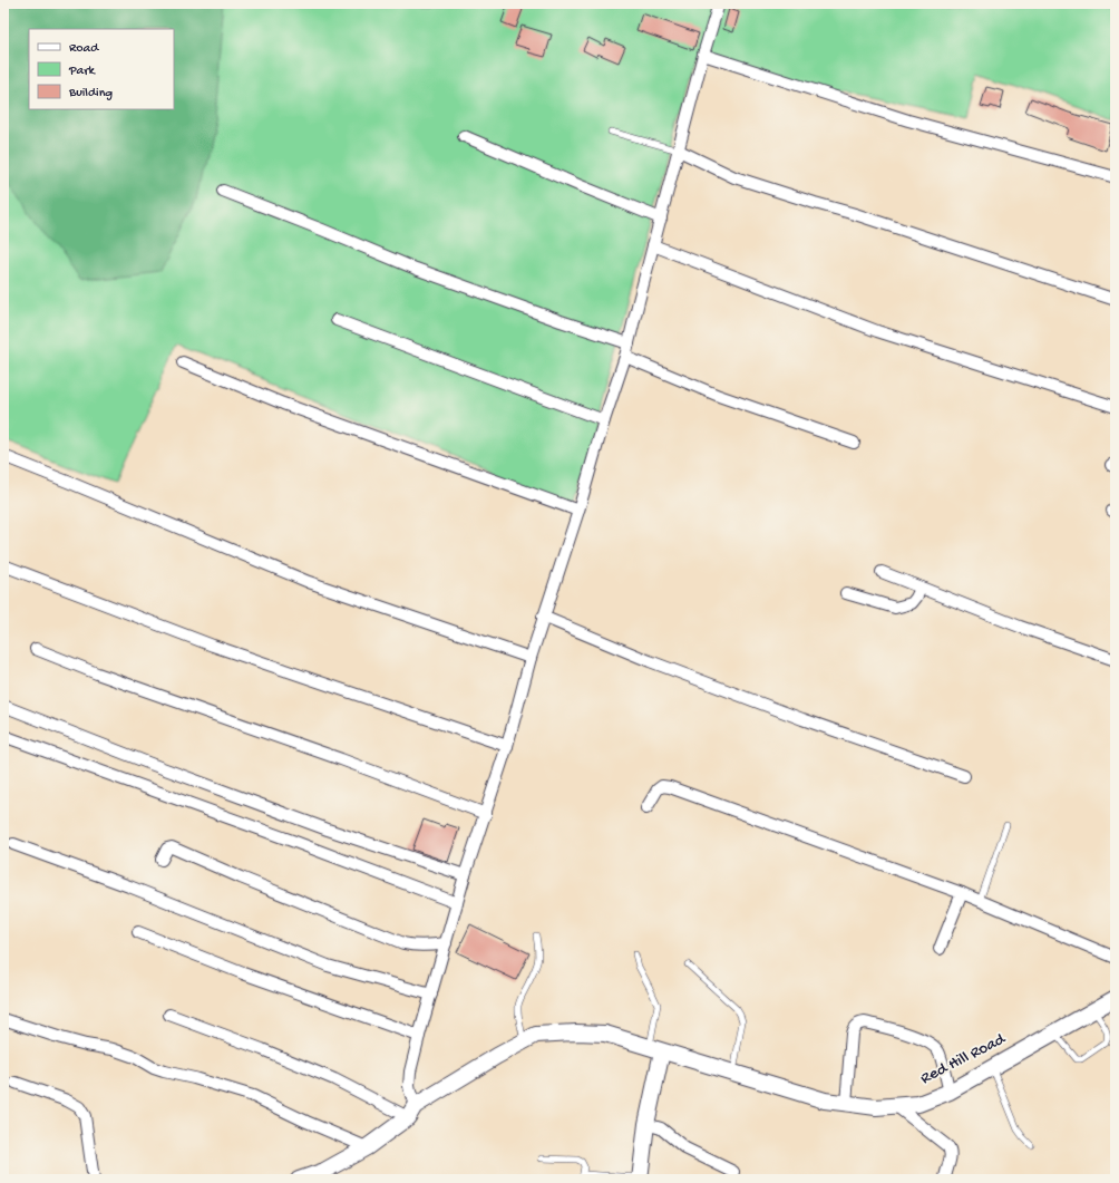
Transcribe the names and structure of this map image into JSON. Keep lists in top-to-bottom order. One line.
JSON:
{"streets":{"street":["Red Hill Road"]},"legend":["Road","Park","Building"]}
